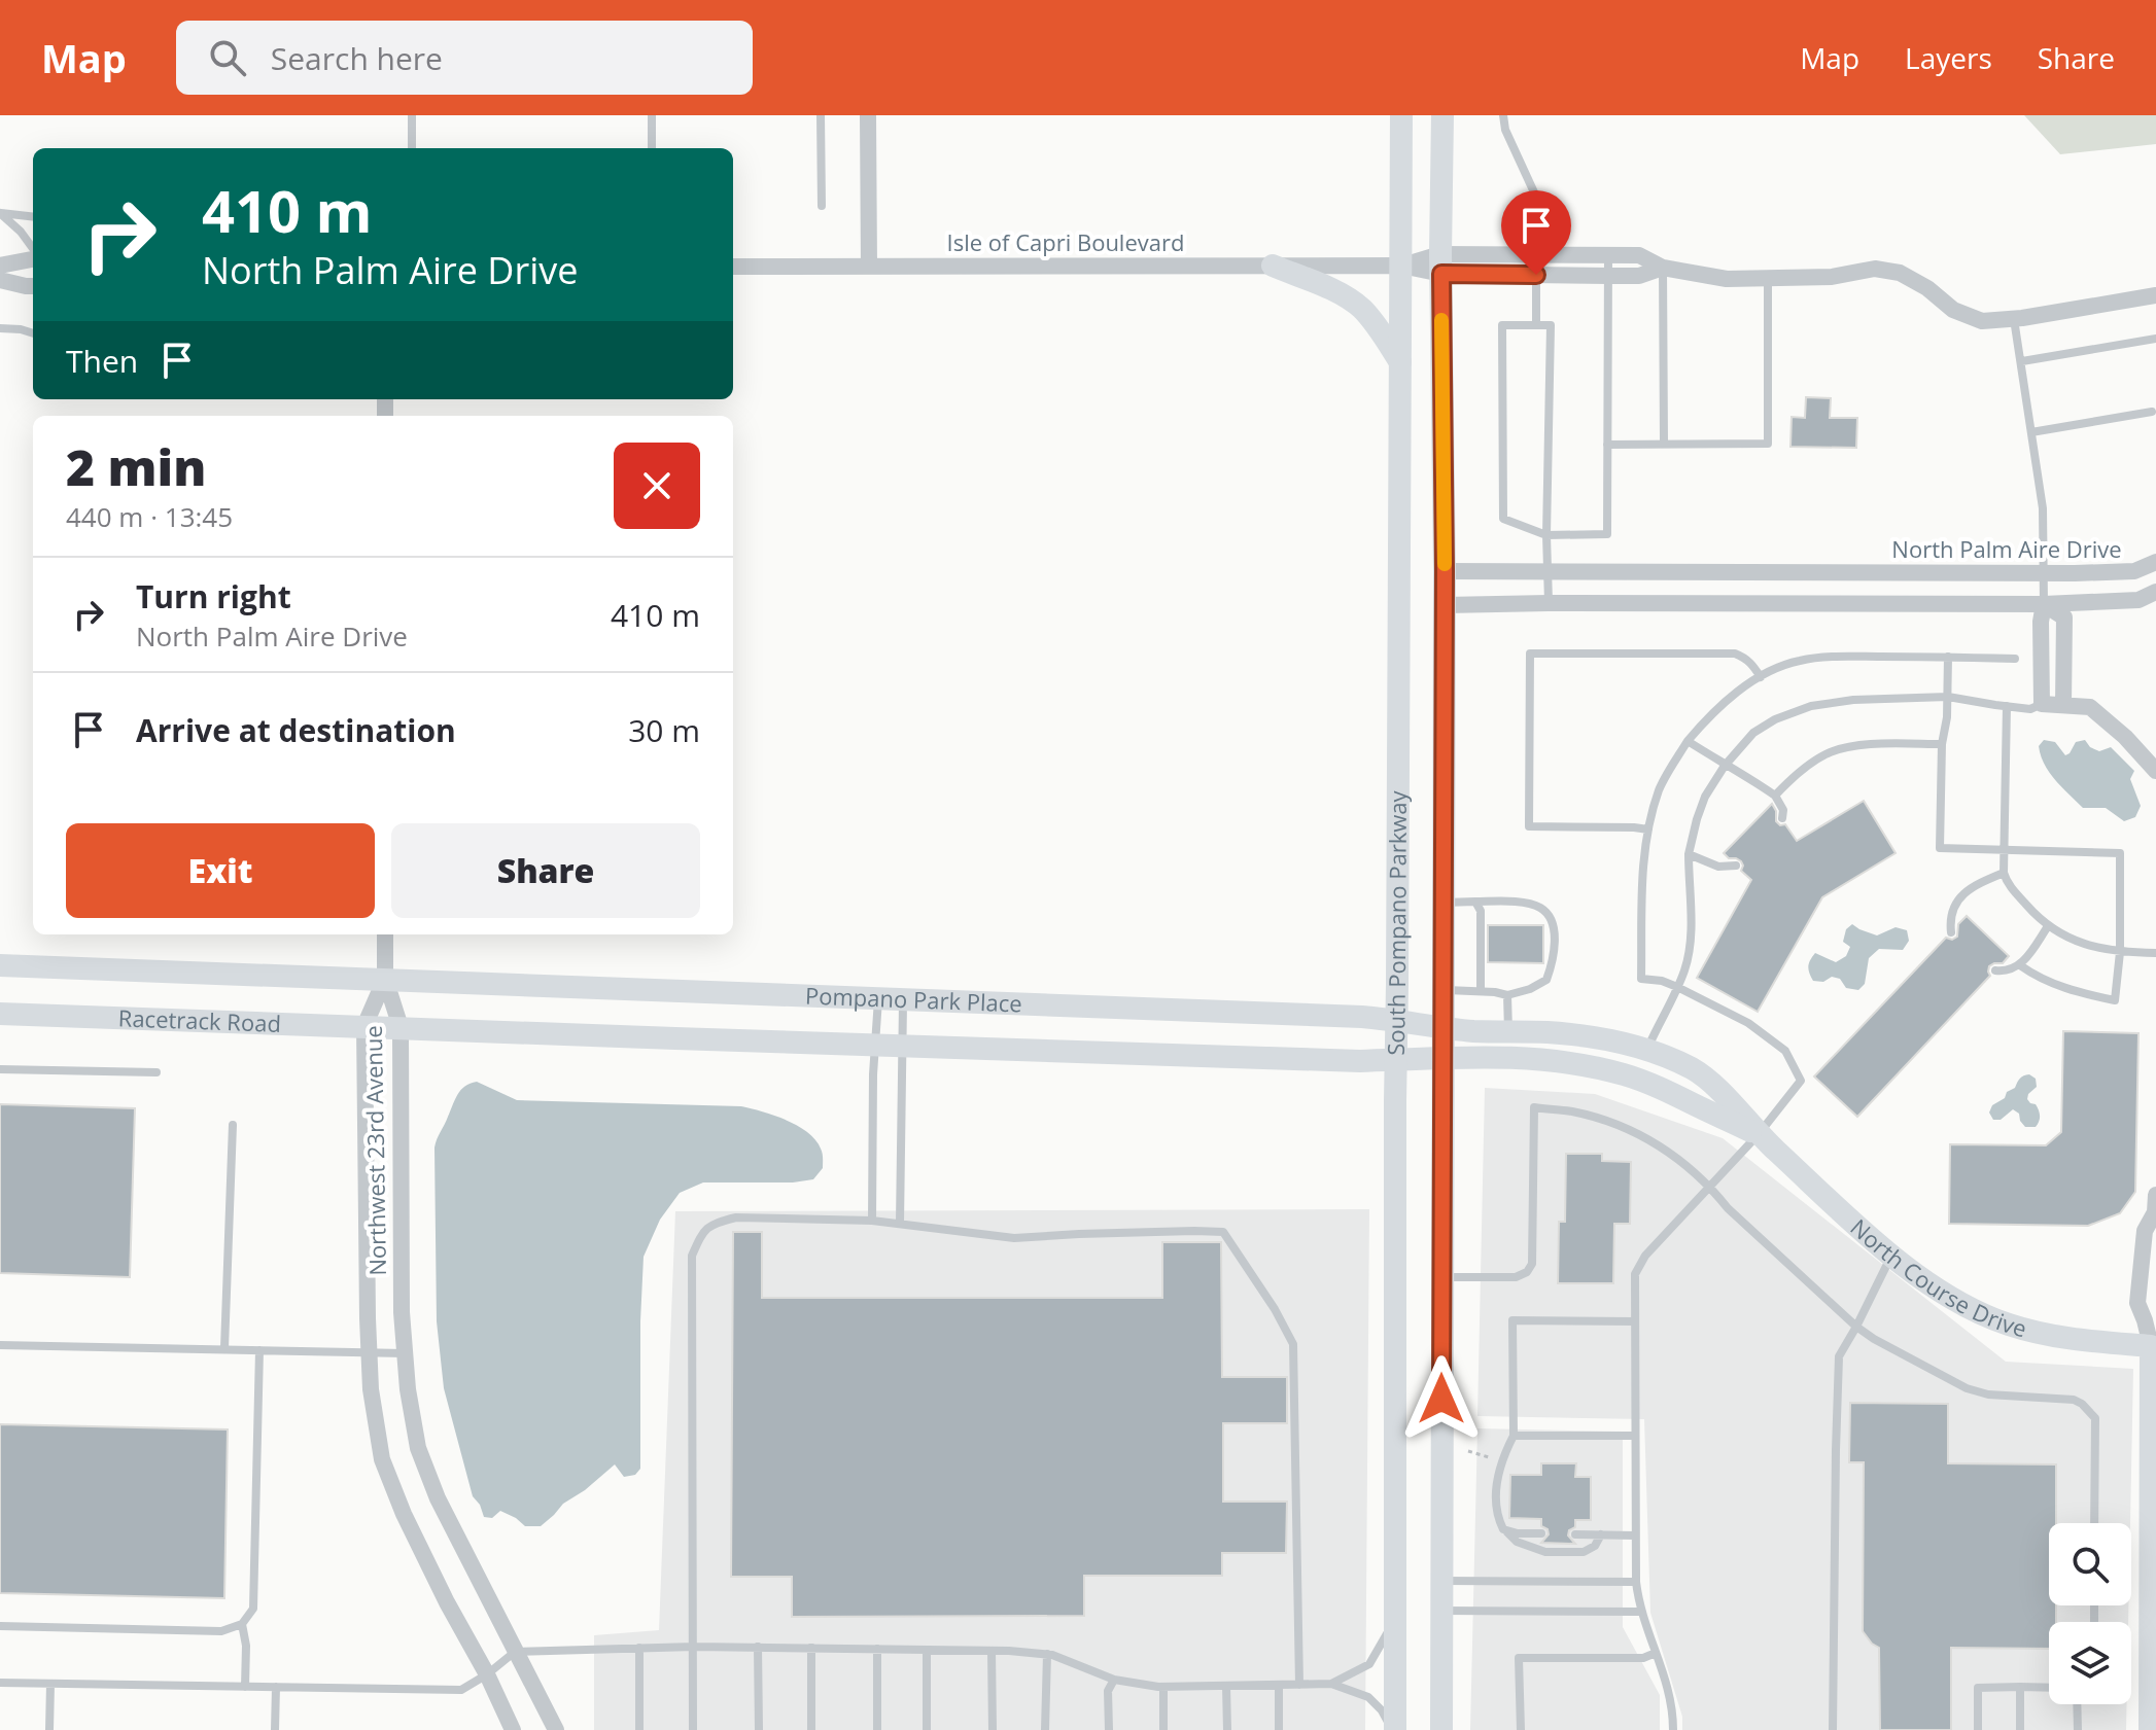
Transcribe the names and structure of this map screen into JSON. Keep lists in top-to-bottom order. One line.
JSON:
{"streets":{"street":["Isle of Capri Boulevard","North Palm Aire Drive","South Pompano Parkway","Pompano Park Place","Racetrack Road","Northwest 23rd Avenue","North Course Drive"]},"crossings":[["Isle of Capri Boulevard","South Pompano Parkway"],["North Palm Aire Drive","South Pompano Parkway"],["South Pompano Parkway","Pompano Park Place"],["South Pompano Parkway","North Course Drive"],["Pompano Park Place","Racetrack Road"],["Pompano Park Place","Northwest 23rd Avenue"],["Pompano Park Place","North Course Drive"],["Racetrack Road","Northwest 23rd Avenue"]],"page":{"header":"Map","search":"Search here","nav":["Map","Layers","Share"],"turn":["410 m","North Palm Aire Drive"],"then":"Then","heading":["2 min","440 m · 13:45"],"list":[{"name":"Turn right","note":"North Palm Aire Drive","value":"410 m"},{"name":"Arrive at destination","value":"30 m"}],"buttons":["Exit","Share"]}}
